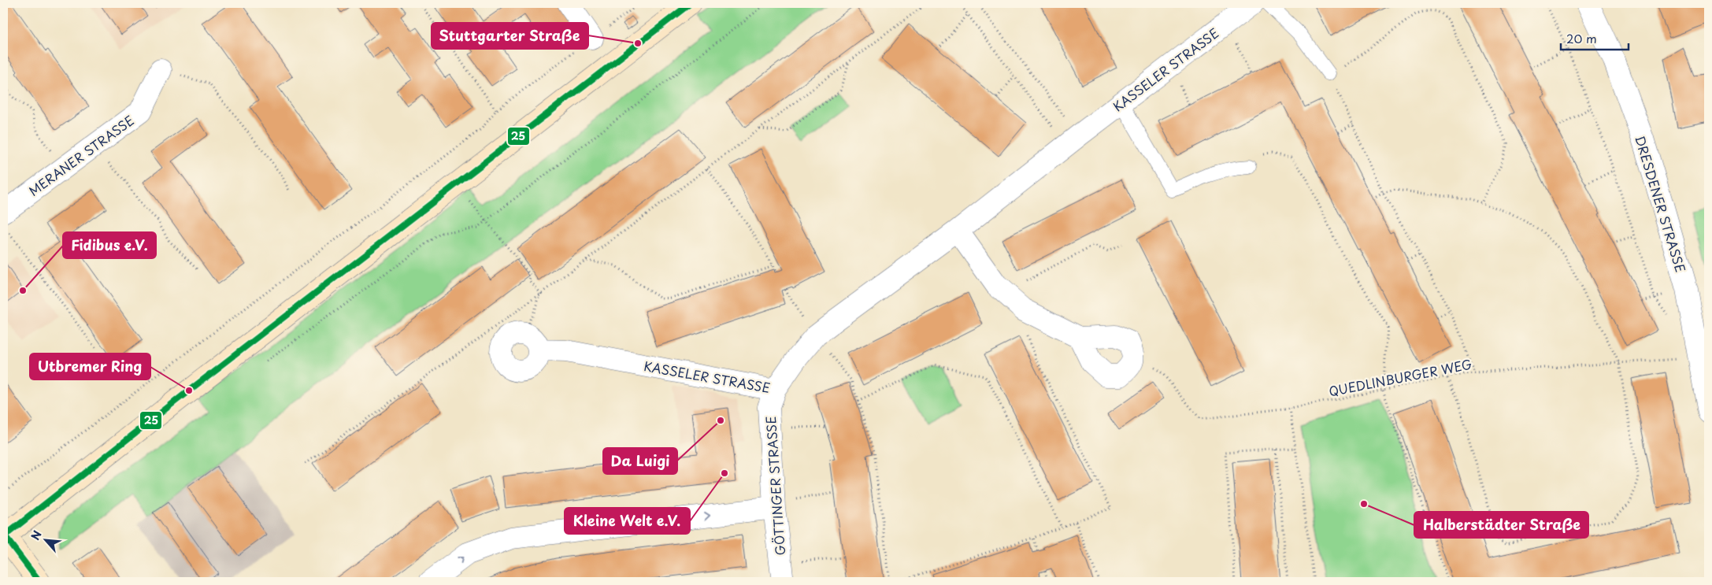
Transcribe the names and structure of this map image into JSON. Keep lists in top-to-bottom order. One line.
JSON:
{"streets":{"street":["KASSELER STRASSE","MERANER STRASSE","DRESDENER STRASSE","GÖTTINGER STRASSE"],"path":["QUEDLINBURGER WEG"]},"crossings":[["KASSELER STRASSE","GÖTTINGER STRASSE"],["DRESDENER STRASSE","QUEDLINBURGER WEG"]],"places":["Stuttgarter Straße","Fidibus e.V.","Utbremer Ring","Da Luigi","Kleine Welt e.V.","Halberstädter Straße"],"lines":["transit line 25"],"scale_bar":"20 m","north":"top left"}
